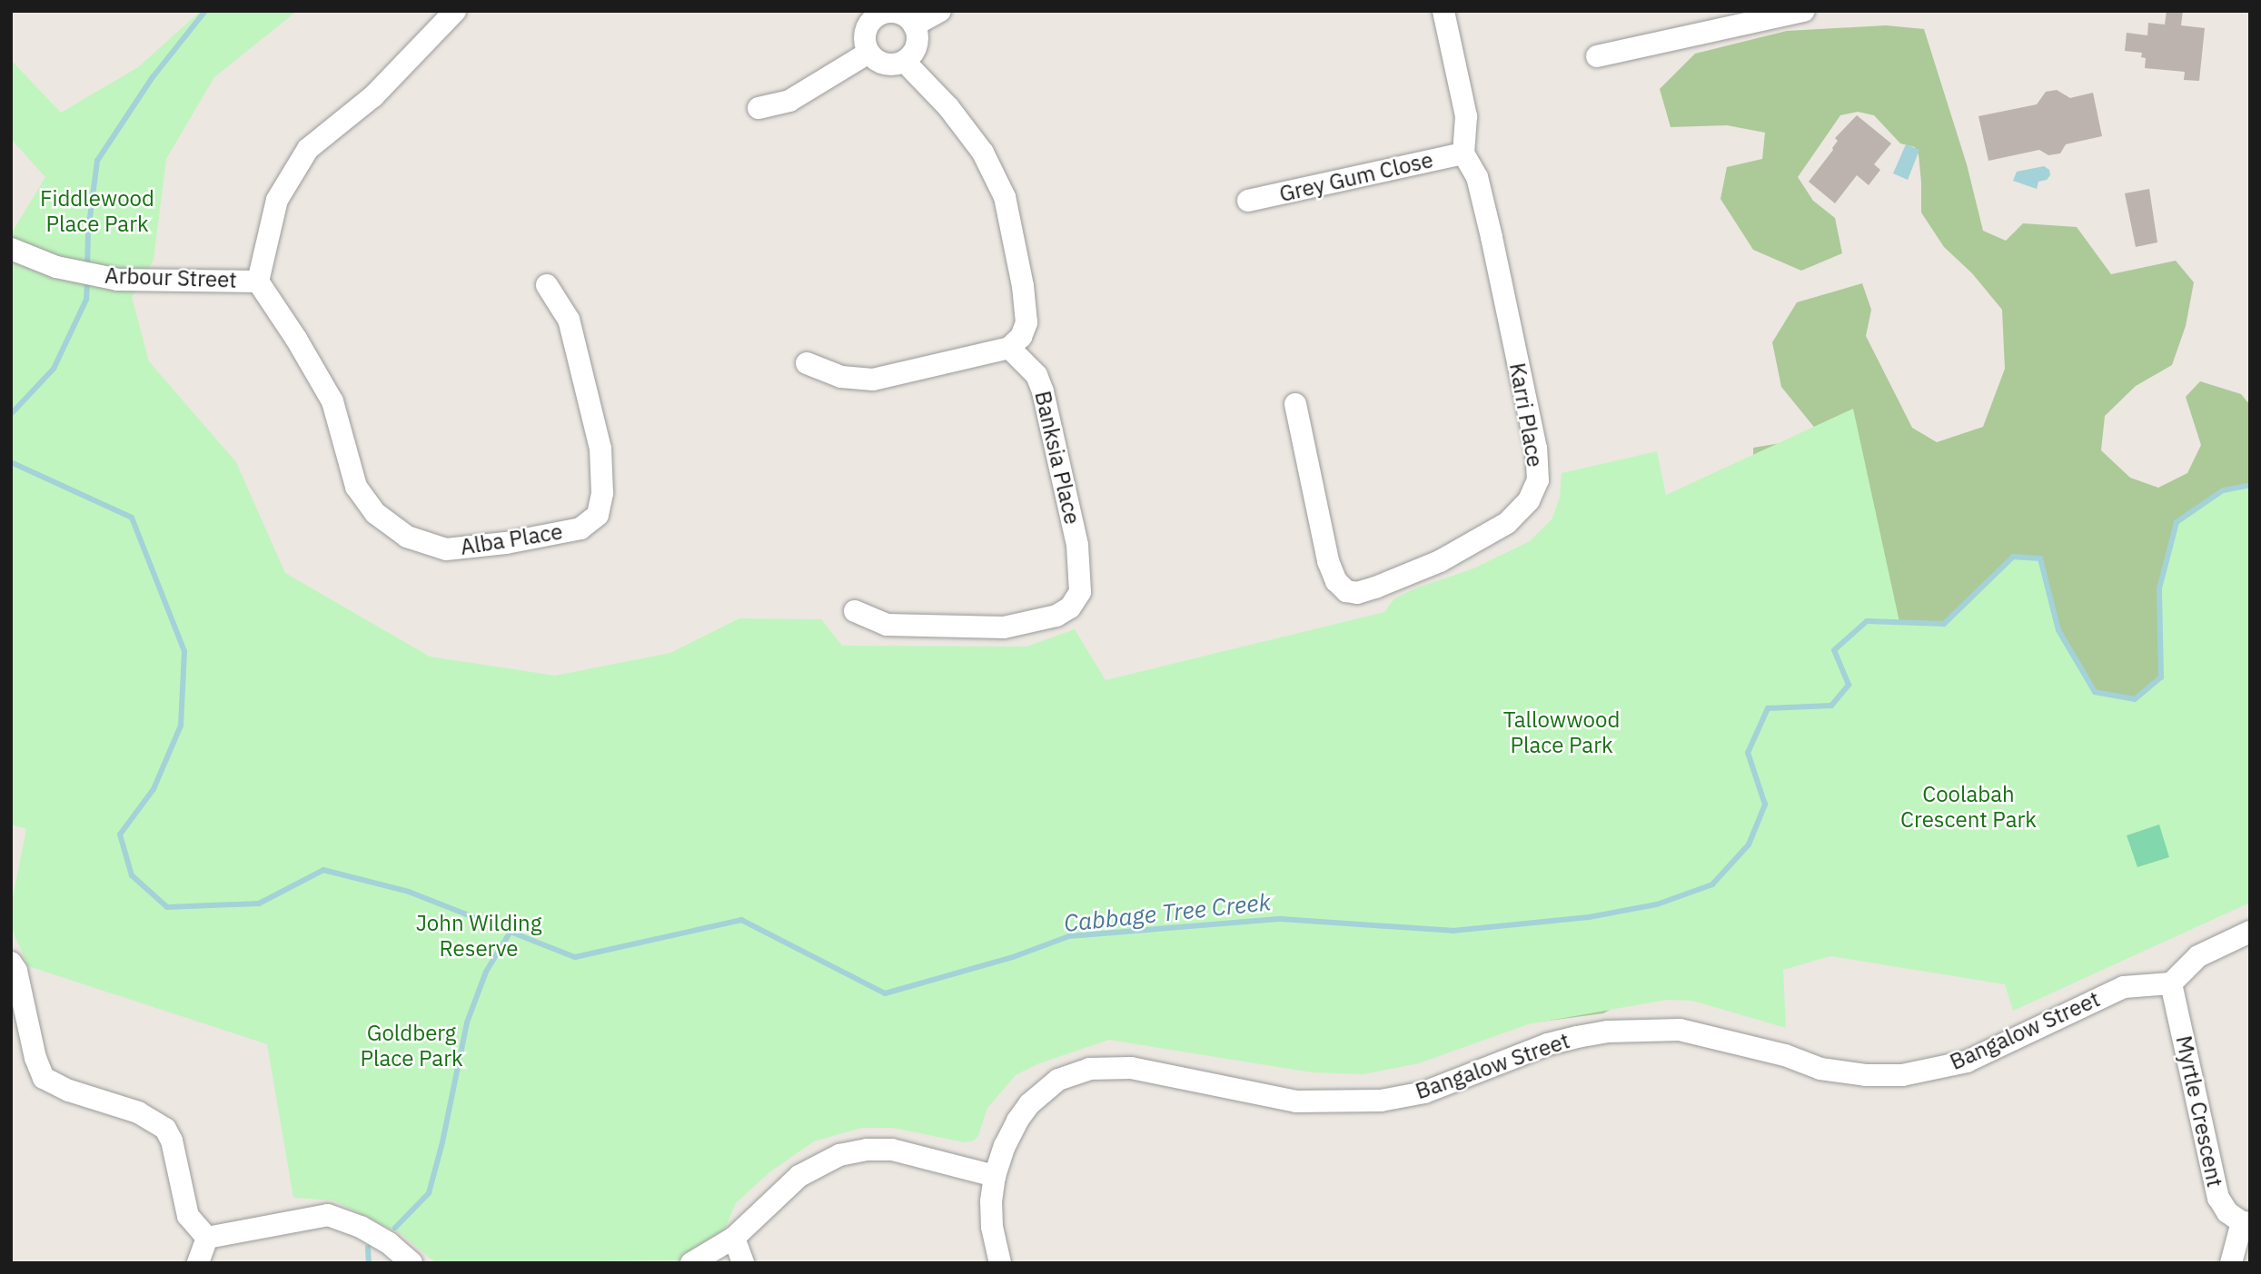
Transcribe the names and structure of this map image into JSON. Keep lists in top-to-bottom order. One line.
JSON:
{"streets":{"street":["Grey Gum Close","Arbour Street","Karri Place","Banksia Place","Alba Place","Bangalow Street","Myrtle Crescent"]},"crossings":[["Grey Gum Close","Karri Place"],["Arbour Street","Alba Place"],["Bangalow Street","Myrtle Crescent"]],"water":["Cabbage Tree Creek"],"parks":["Fiddlewood Place Park","Tallowwood Place Park","Coolabah Crescent Park","John Wilding Reserve","Goldberg Place Park"]}
